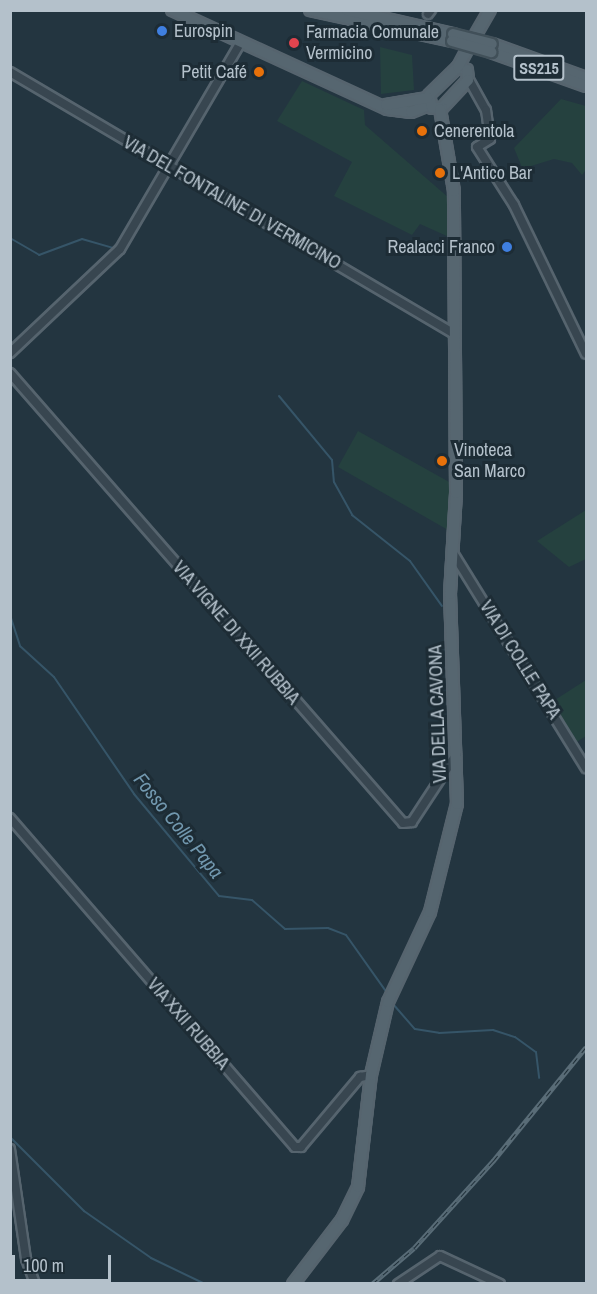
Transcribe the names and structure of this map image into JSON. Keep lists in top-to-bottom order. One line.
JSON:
{"streets":{"main road":["SS215","VIA DELLA CAVONA"],"street":["VIA DEL FONTALINE DI VERMICINO","VIA VIGNE DI XXII RUBBIA","VIA DI COLLE PAPA","VIA XXII RUBBIA"]},"crossings":[["VIA DEL FONTALINE DI VERMICINO","VIA DELLA CAVONA"],["VIA VIGNE DI XXII RUBBIA","VIA DELLA CAVONA"],["VIA DI COLLE PAPA","VIA DELLA CAVONA"],["VIA DELLA CAVONA","VIA XXII RUBBIA"]],"water":["Fosso Colle Papa"],"places":["Eurospin","Farmacia Comunale Vermicino","Petit Café","Cenerentola","L'Antico Bar","Realacci Franco","Vinoteca San Marco"],"scale_bar":"100 m"}
